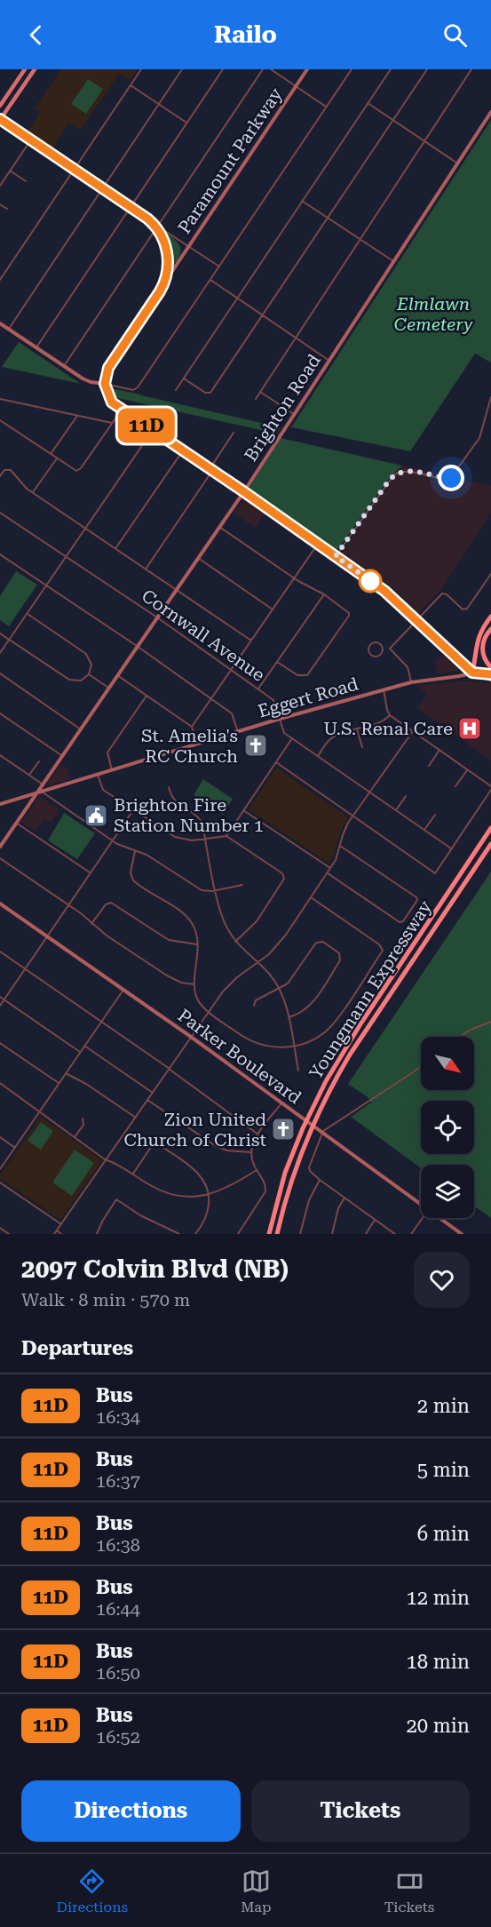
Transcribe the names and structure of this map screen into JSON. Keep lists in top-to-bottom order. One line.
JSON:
{"streets":{"highway":["Youngmann Expressway"],"street":["Paramount Parkway","Brighton Road","Cornwall Avenue","Eggert Road","Parker Boulevard"]},"crossings":[["Brighton Road","Cornwall Avenue"],["Brighton Road","Eggert Road"],["Cornwall Avenue","Eggert Road"]],"parks":["Elmlawn Cemetery"],"places":{"hospital":["U.S. Renal Care"],"church":["St. Amelia's RC Church","Zion United Church of Christ"],"public building":["Brighton Fire Station Number 1"]},"lines":["bus line 11D"],"north":"bottom right","page":{"header":"Railo","on_map":"11D","heading":[["2097 Colvin Blvd (NB)","Walk · 8 min · 570 m"],"Departures"],"list":[{"mark":"11D","name":"Bus","note":"16:34","value":"2 min"},{"mark":"11D","name":"Bus","note":"16:37","value":"5 min"},{"mark":"11D","name":"Bus","note":"16:38","value":"6 min"},{"mark":"11D","name":"Bus","note":"16:44","value":"12 min"},{"mark":"11D","name":"Bus","note":"16:50","value":"18 min"},{"mark":"11D","name":"Bus","note":"16:52","value":"20 min"}],"buttons":["Directions","Tickets"],"tabs":["Directions","Map","Tickets"]}}
